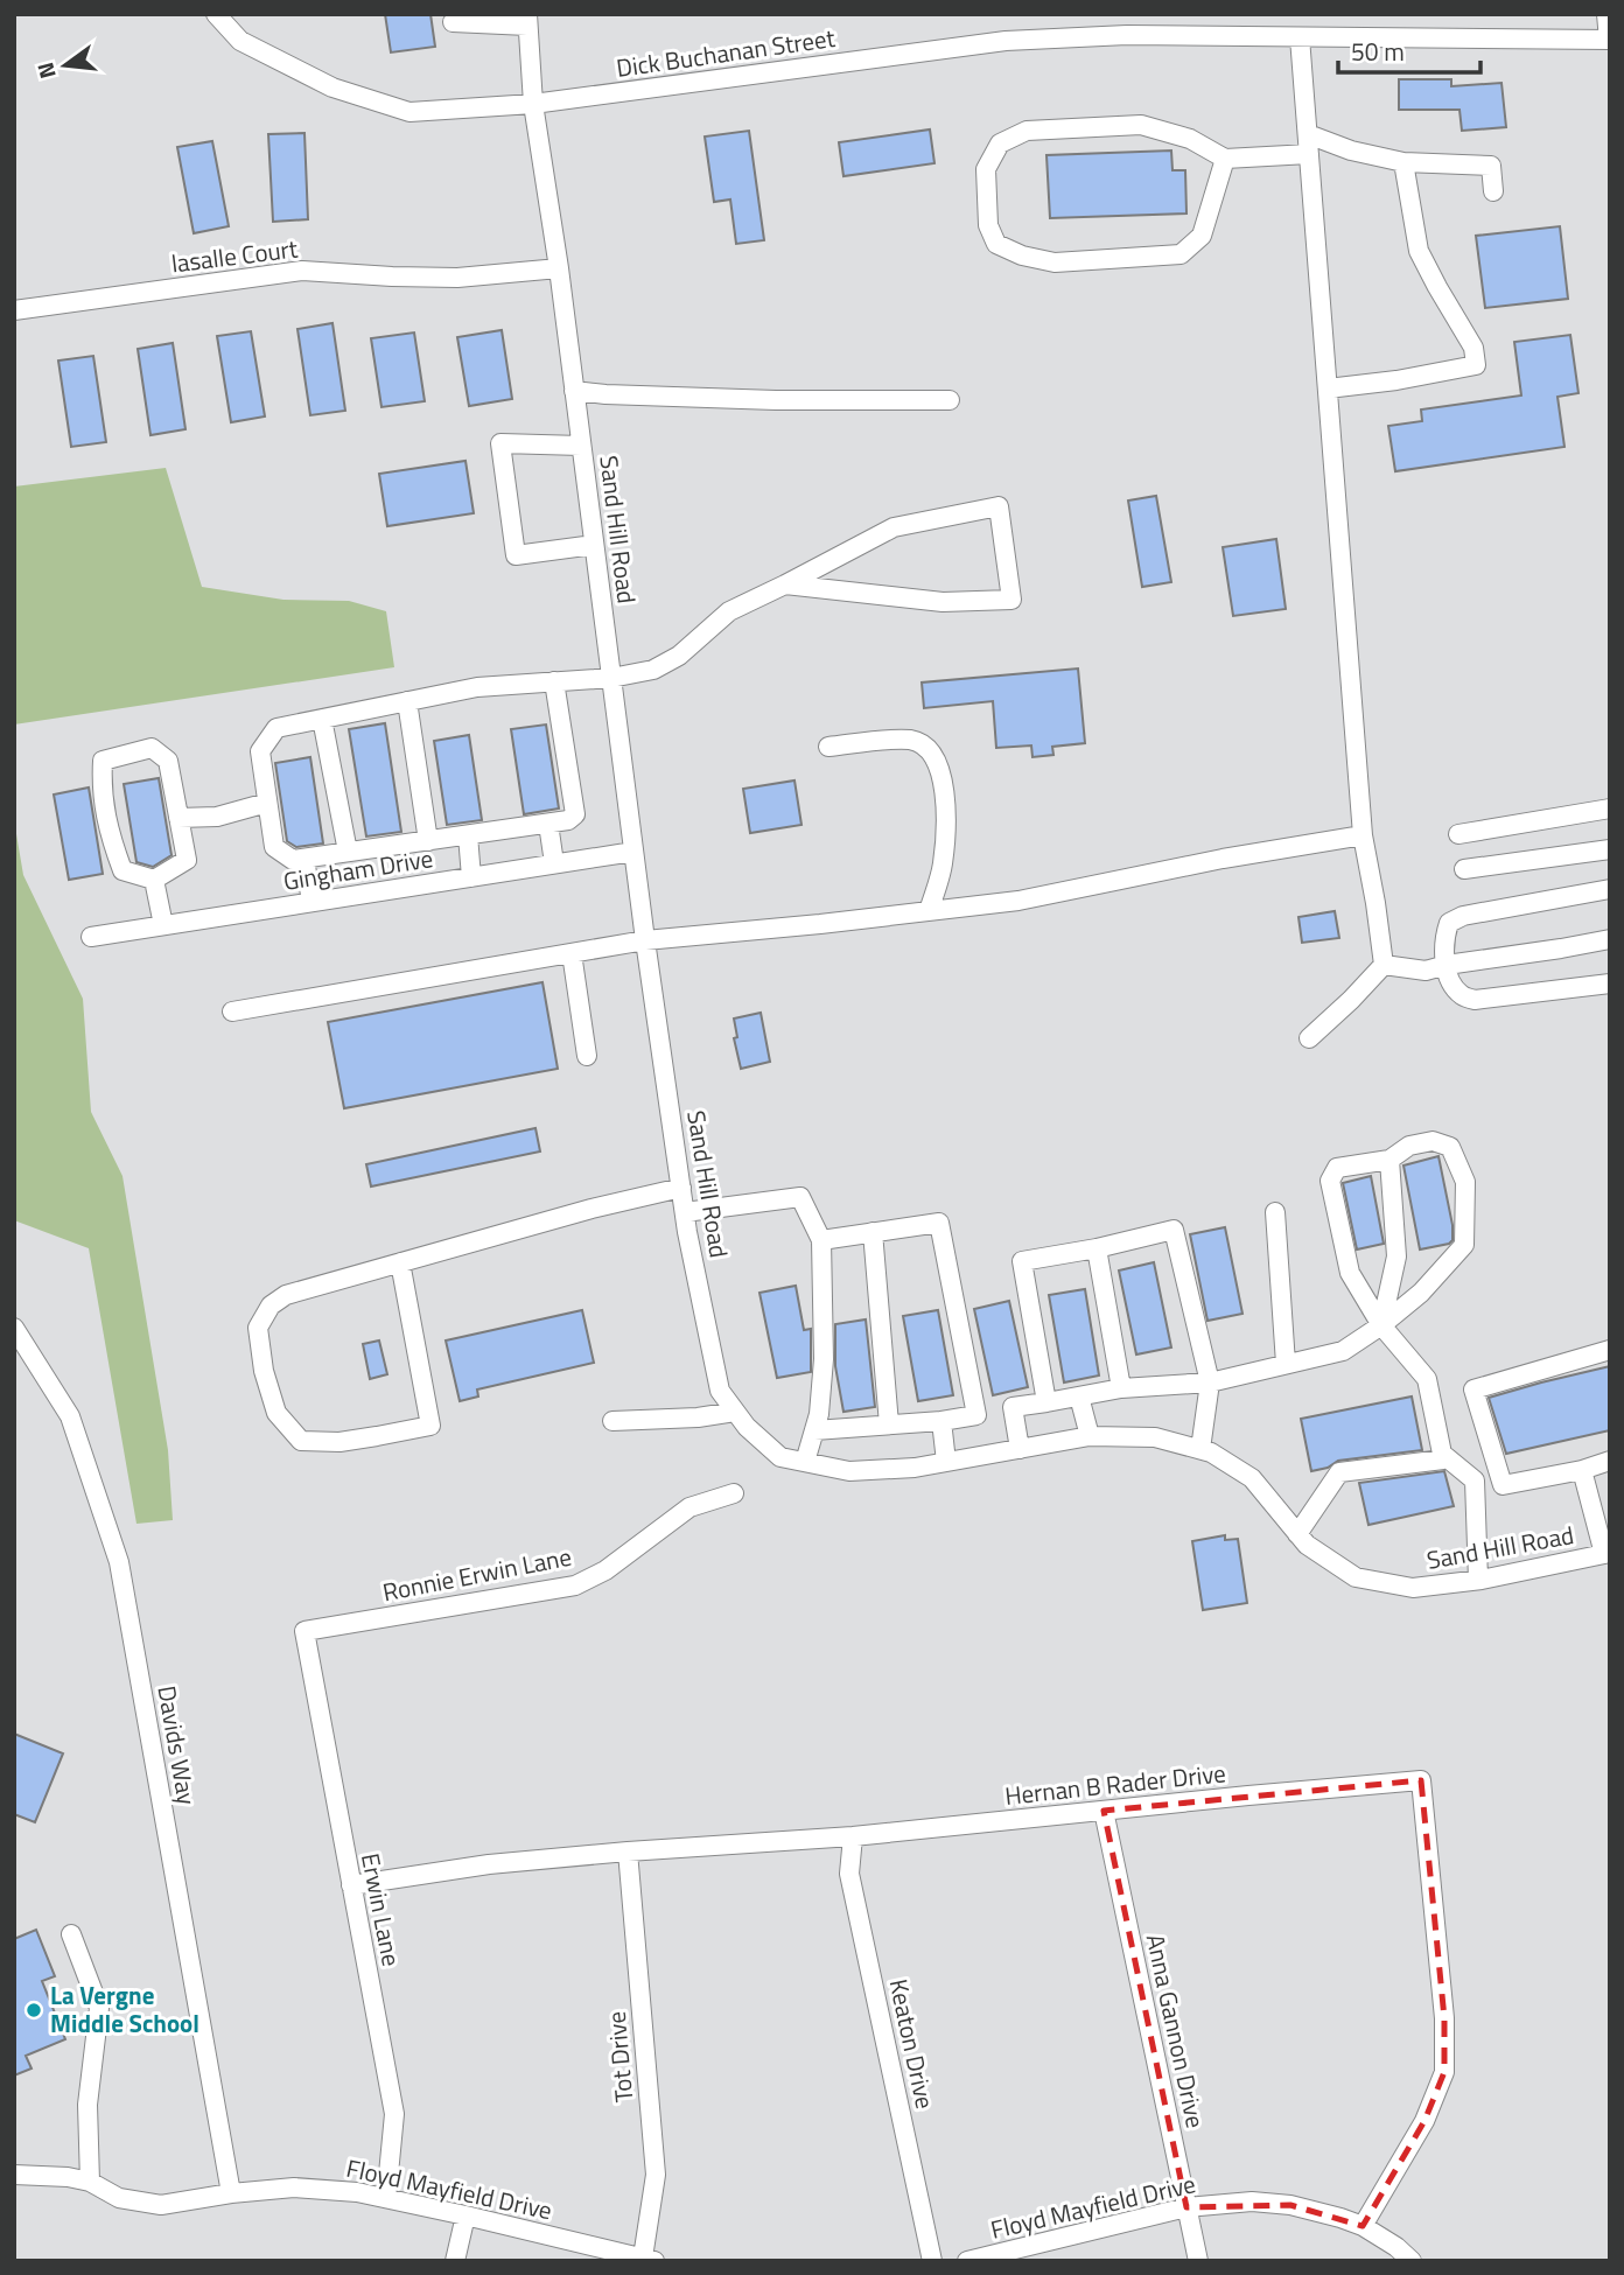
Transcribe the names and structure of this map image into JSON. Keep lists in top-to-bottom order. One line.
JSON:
{"streets":{"street":["Dick Buchanan Street","lasalle Court","Sand Hill Road","Gingham Drive","Ronnie Erwin Lane","Davids Way","Hernan B Rader Drive","Erwin Lane","Anna Gannon Drive","Keaton Drive","Tot Drive","Floyd Mayfield Drive"]},"crossings":[["Dick Buchanan Street","Sand Hill Road"],["lasalle Court","Sand Hill Road"],["Sand Hill Road","Gingham Drive"],["Ronnie Erwin Lane","Erwin Lane"],["Davids Way","Floyd Mayfield Drive"],["Hernan B Rader Drive","Erwin Lane"],["Hernan B Rader Drive","Anna Gannon Drive"],["Hernan B Rader Drive","Keaton Drive"],["Hernan B Rader Drive","Tot Drive"],["Hernan B Rader Drive","Floyd Mayfield Drive"],["Erwin Lane","Floyd Mayfield Drive"],["Anna Gannon Drive","Floyd Mayfield Drive"],["Tot Drive","Floyd Mayfield Drive"]],"places":["La Vergne Middle School"],"scale_bar":"50 m","north":"left"}
